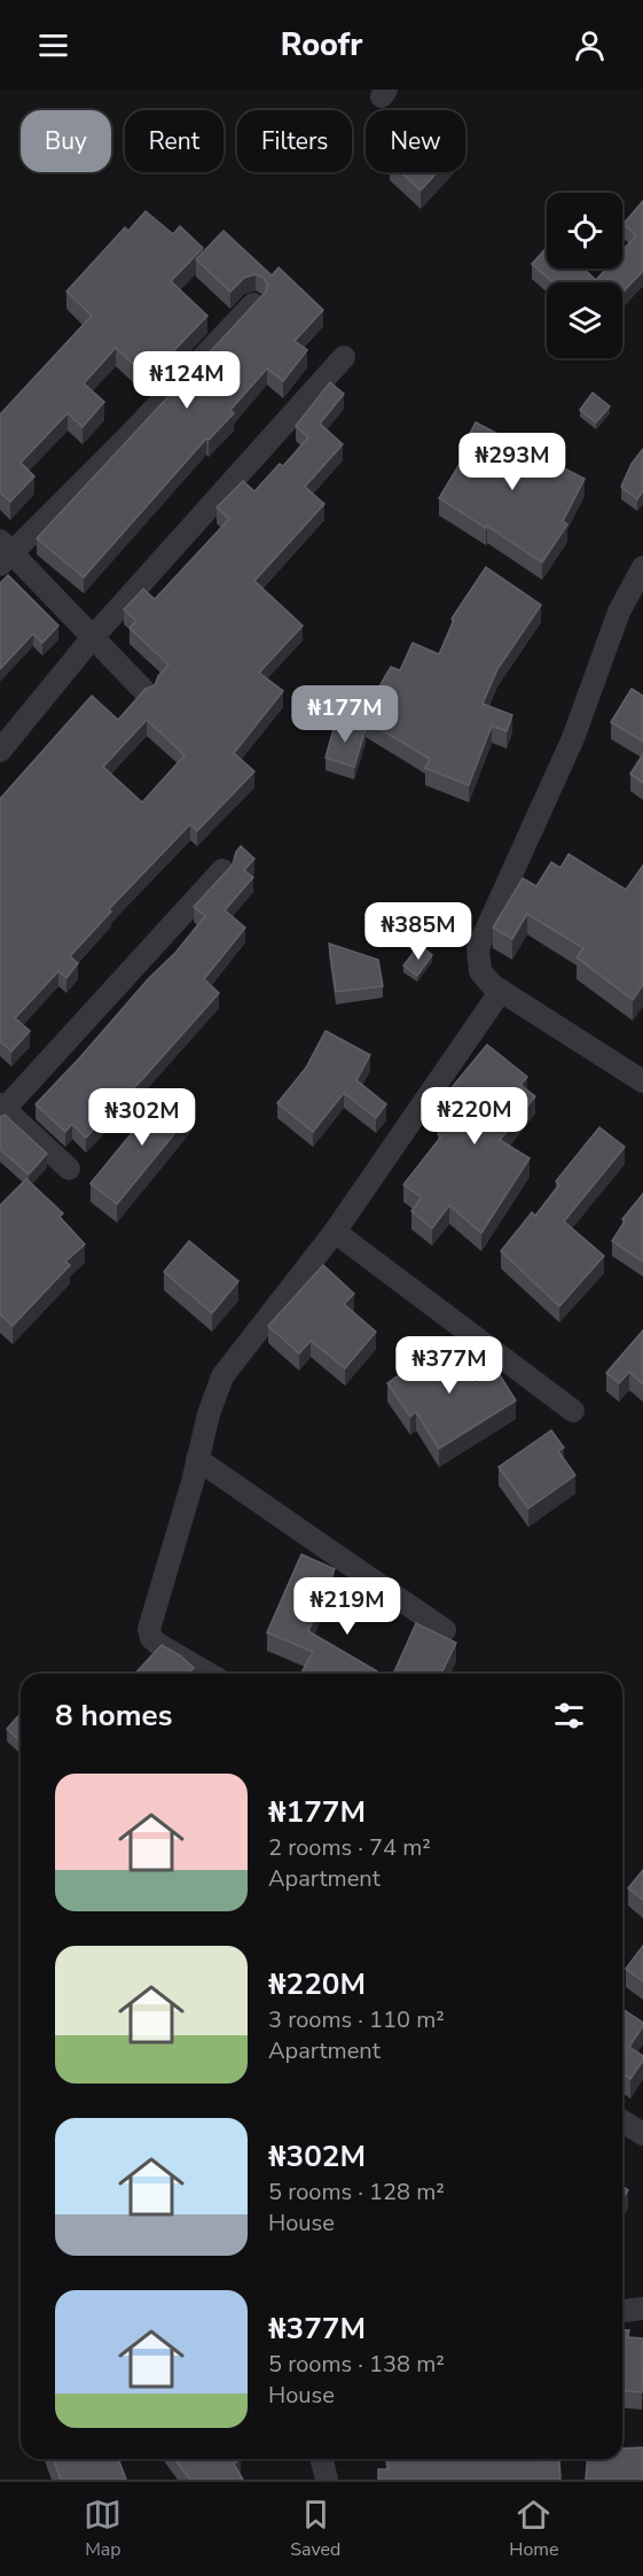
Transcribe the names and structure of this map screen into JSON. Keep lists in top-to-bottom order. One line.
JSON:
{"page":{"header":"Roofr","chip":["Buy","Rent","Filters","New"],"price":["₦124M","₦293M","₦177M","₦385M","₦220M","₦302M","₦377M","₦219M"],"heading":"8 homes","list":[{"name":"₦177M","note":"2 rooms · 74 m² · Apartment"},{"name":"₦220M","note":"3 rooms · 110 m² · Apartment"},{"name":"₦302M","note":"5 rooms · 128 m² · House"},{"name":"₦377M","note":"5 rooms · 138 m² · House"}],"tabs":["Map","Saved","Home"]}}
